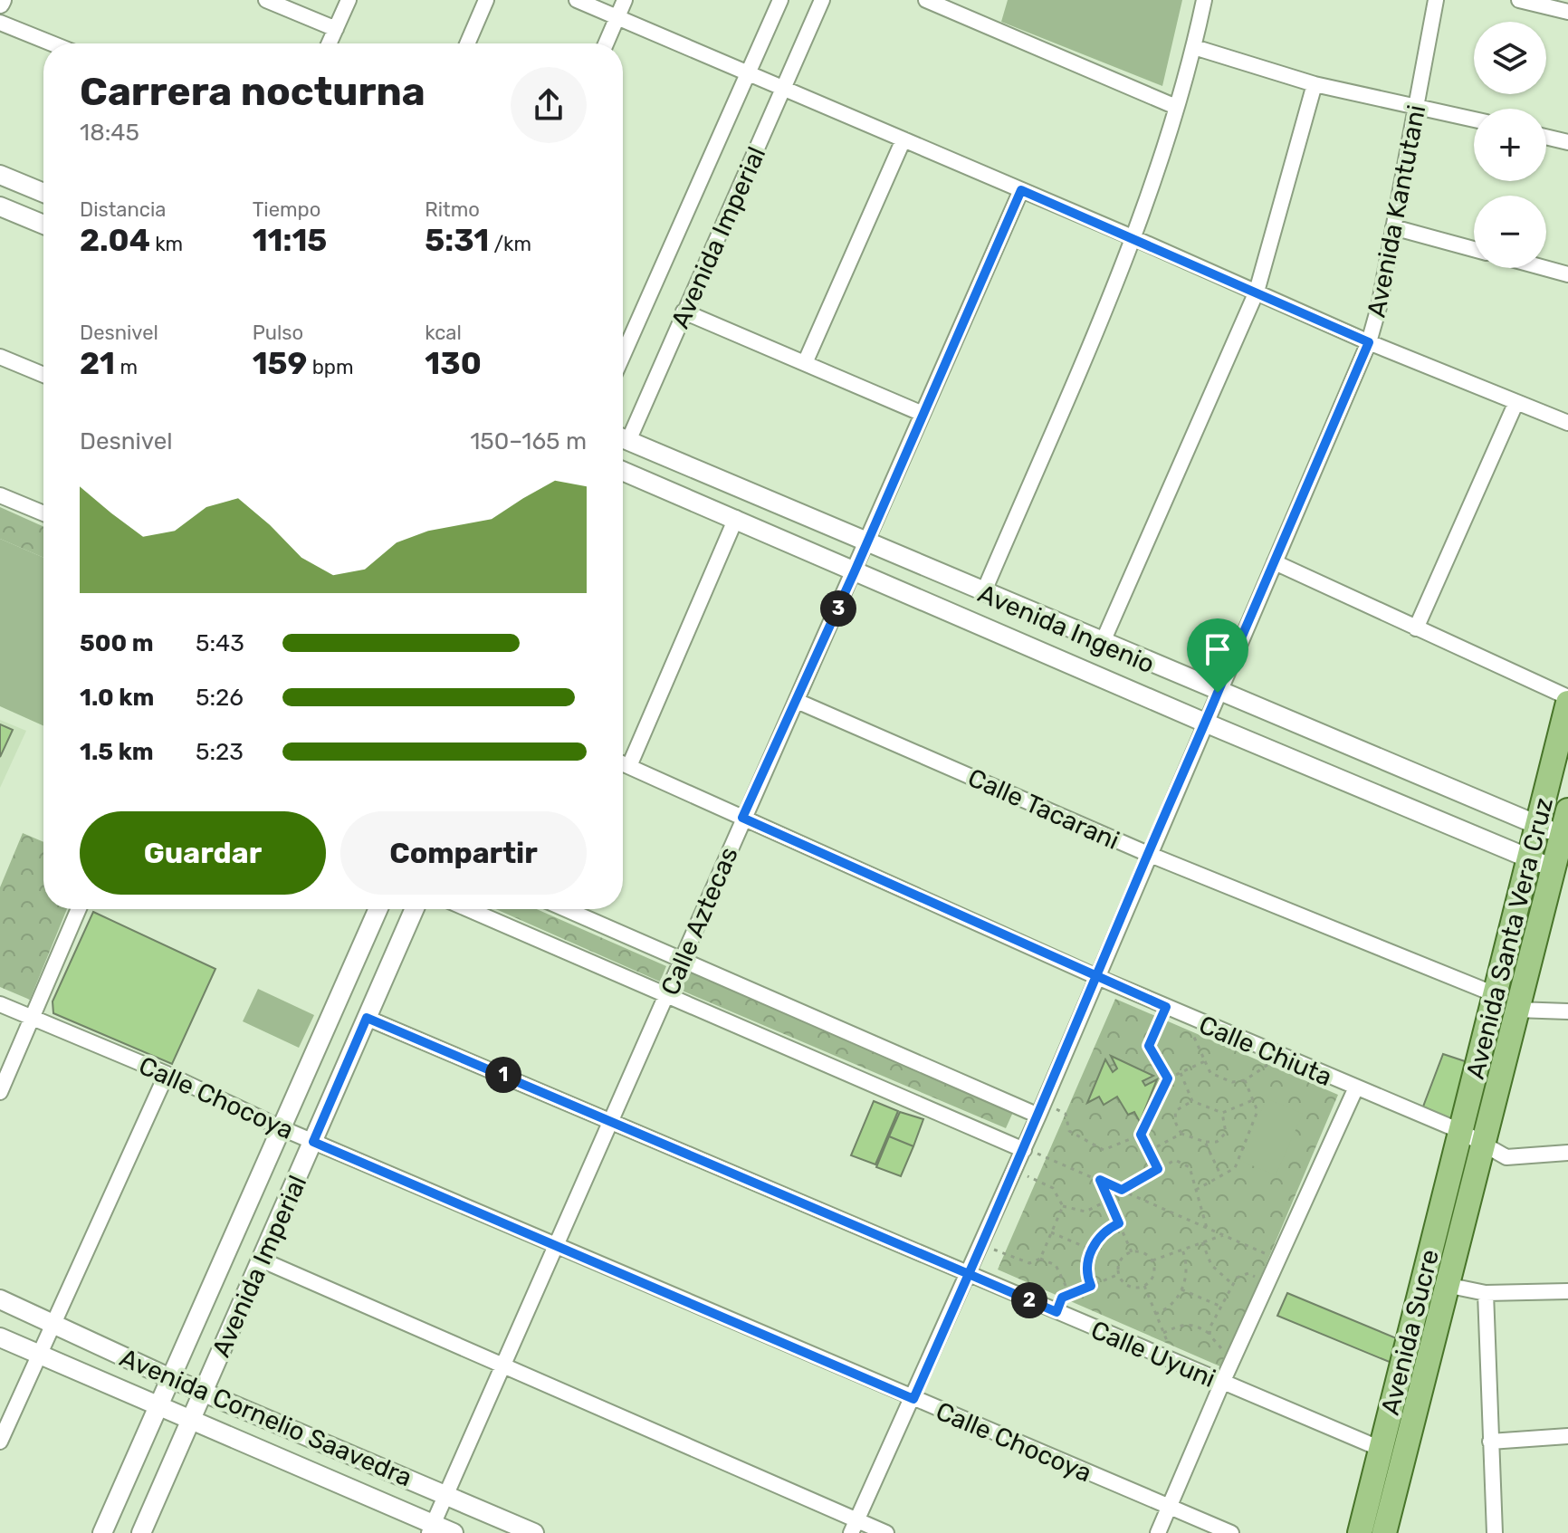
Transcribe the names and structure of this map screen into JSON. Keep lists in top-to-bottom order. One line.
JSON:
{"streets":{"main road":["Avenida Santa Vera Cruz","Avenida Sucre"],"street":["Avenida Kantutani","Avenida Imperial","Avenida Ingenio","Calle Tacarani","Calle Aztecas","Calle Chiuta","Calle Chocoya","Calle Uyuni","Avenida Cornelio Saavedra"]},"crossings":[["Avenida Kantutani","Avenida Ingenio"],["Avenida Kantutani","Calle Tacarani"],["Avenida Kantutani","Calle Chiuta"],["Avenida Kantutani","Calle Chocoya"],["Avenida Kantutani","Calle Uyuni"],["Avenida Imperial","Calle Chocoya"],["Avenida Imperial","Calle Uyuni"],["Avenida Imperial","Avenida Cornelio Saavedra"],["Avenida Ingenio","Calle Aztecas"],["Avenida Ingenio","Avenida Santa Vera Cruz"],["Calle Tacarani","Calle Aztecas"],["Calle Tacarani","Avenida Santa Vera Cruz"],["Calle Aztecas","Calle Chiuta"],["Calle Aztecas","Calle Chocoya"],["Calle Aztecas","Calle Uyuni"],["Calle Aztecas","Avenida Cornelio Saavedra"],["Avenida Santa Vera Cruz","Calle Chiuta"],["Avenida Santa Vera Cruz","Avenida Sucre"],["Calle Chiuta","Avenida Sucre"],["Avenida Sucre","Calle Uyuni"]],"page":{"map_buttons":["+","−"],"heading":["Carrera nocturna","18:45"],"stats":[["Distancia","2.04 km"],["Tiempo","11:15"],["Ritmo","5:31 /km"],["Desnivel","21 m"],["Pulso","159 bpm"],["kcal","130"]],"chart":["Desnivel","150–165 m"],"pins":["3","1","2"],"list":[{"name":"500 m","note":"5:43"},{"name":"1.0 km","note":"5:26"},{"name":"1.5 km","note":"5:23"}],"buttons":["Guardar","Compartir"]}}
